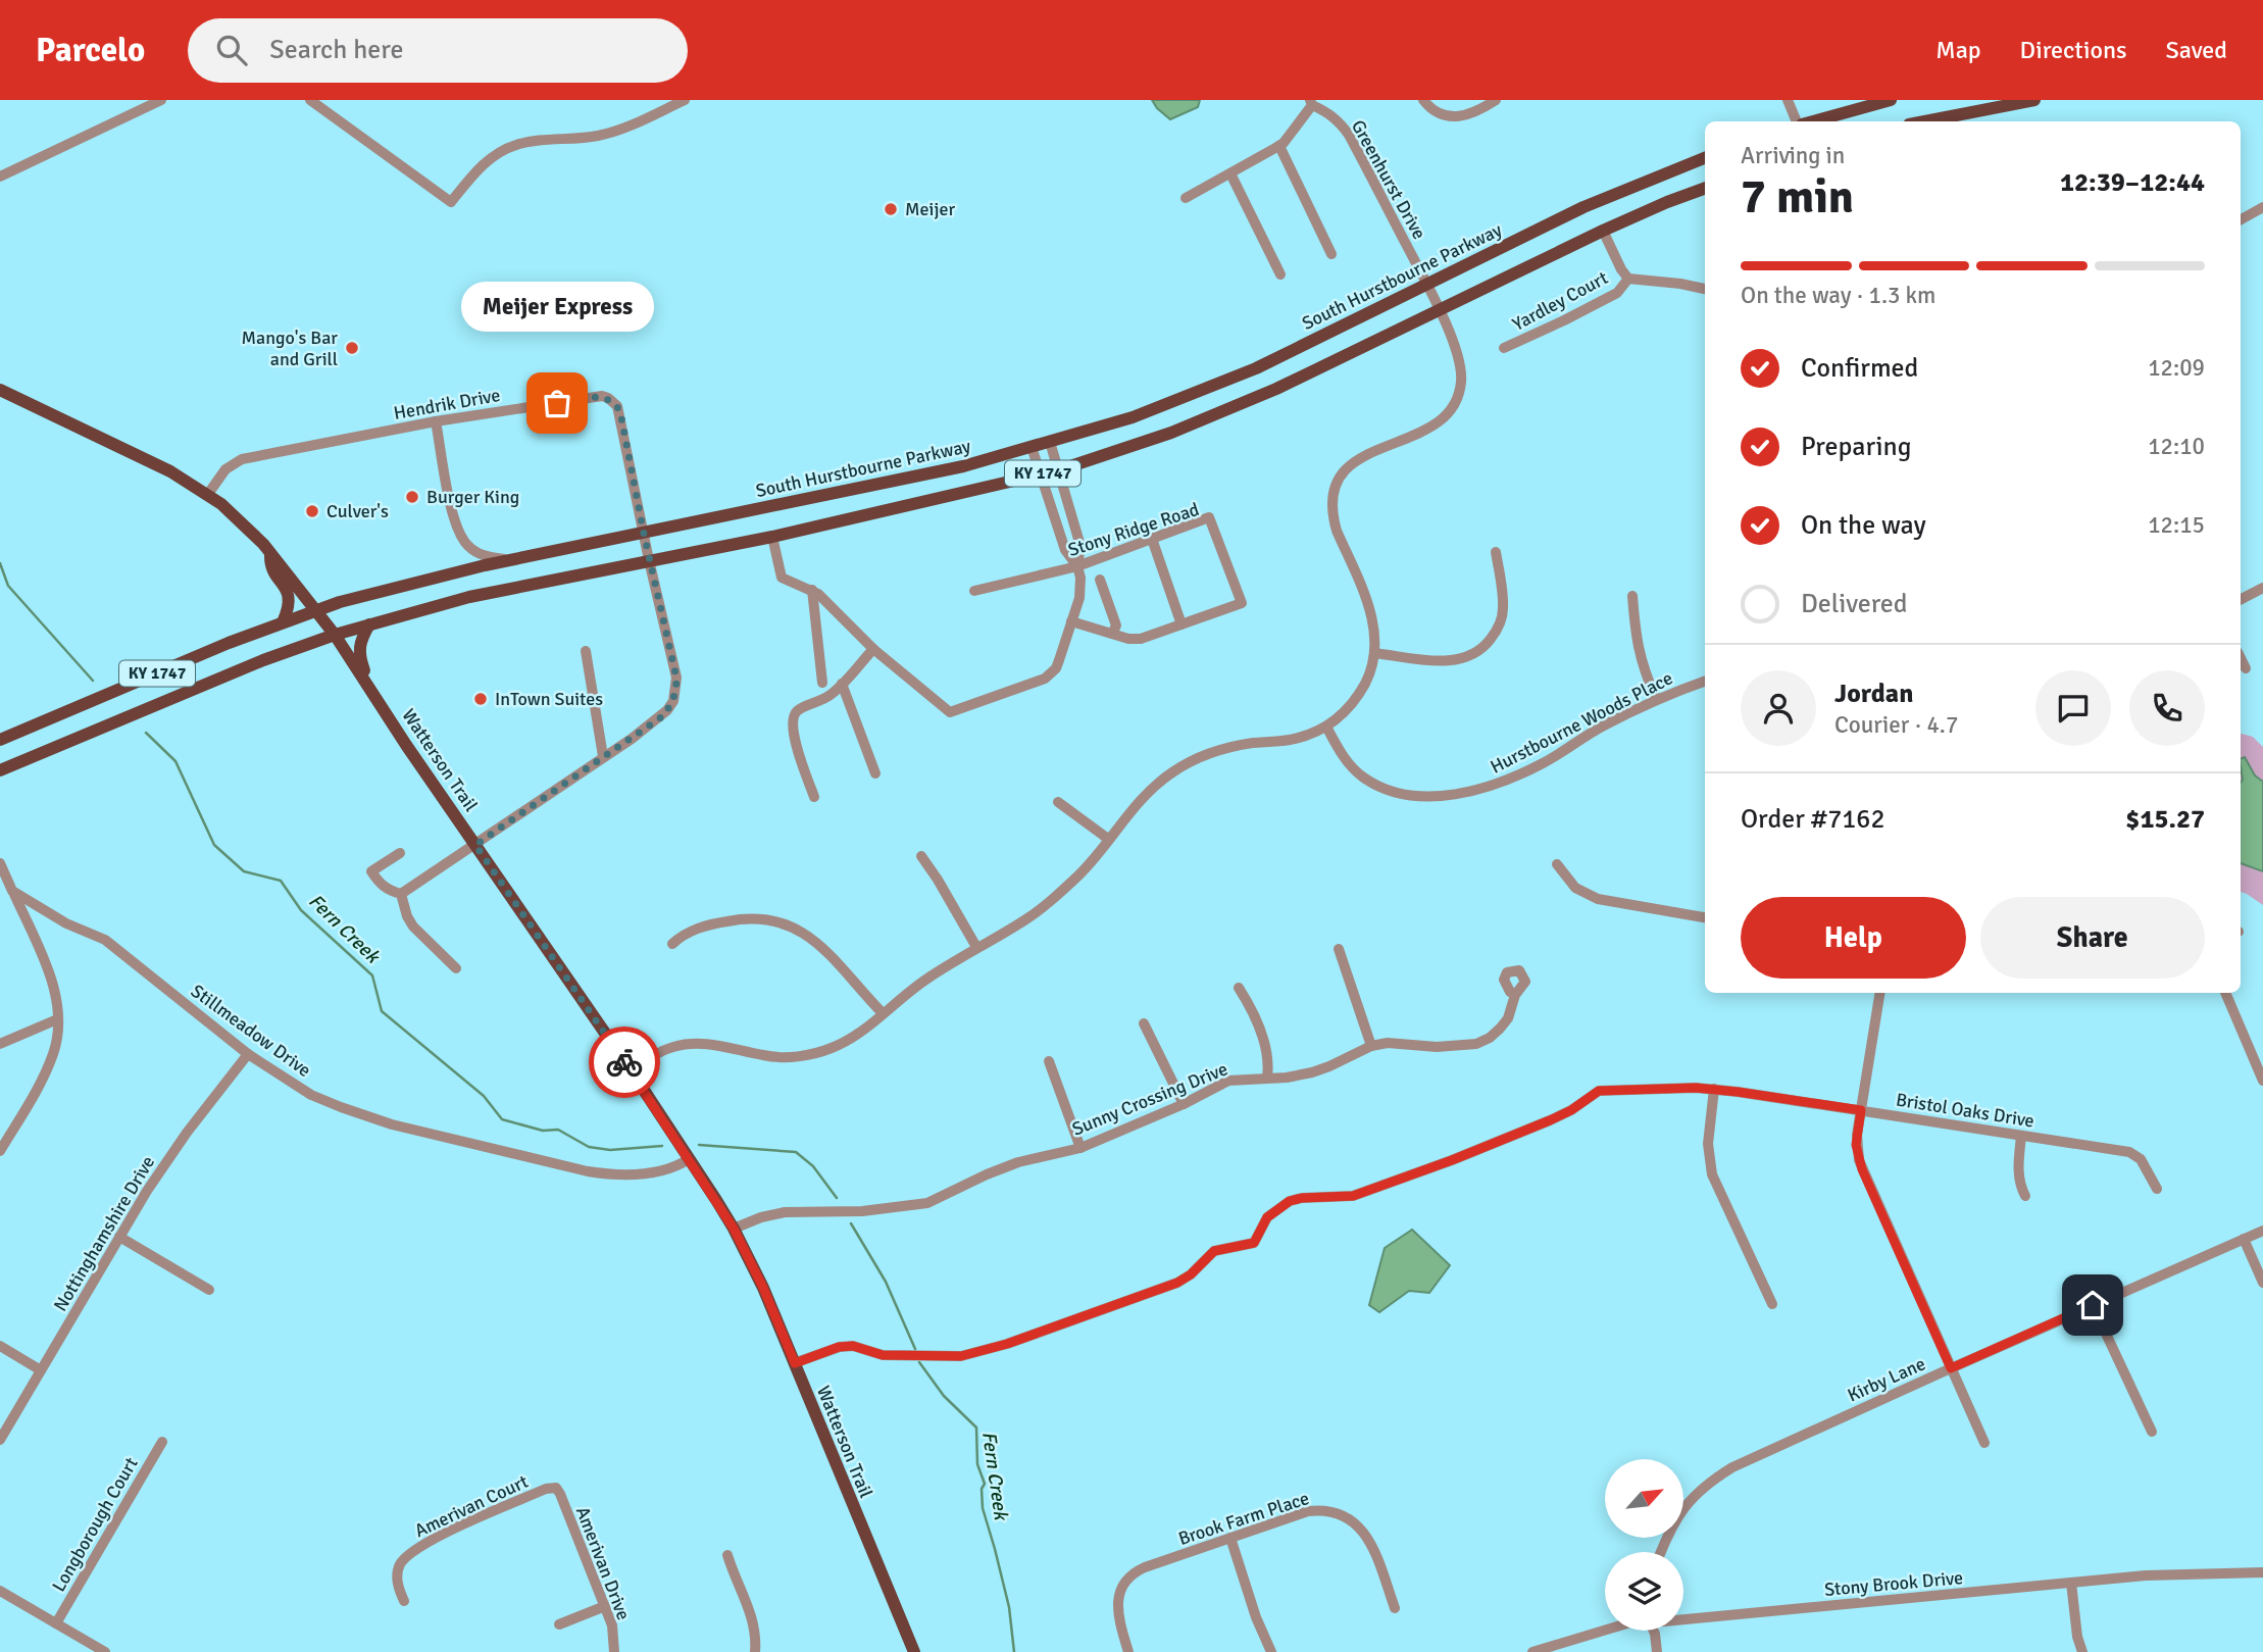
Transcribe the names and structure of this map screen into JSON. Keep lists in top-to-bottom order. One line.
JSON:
{"streets":{"main road":["South Hurstbourne Parkway","KY 1747","Watterson Trail"],"street":["Greenhurst Drive","Yardley Court","Hendrik Drive","Stony Ridge Road","Hurstbourne Woods Place","Stillmeadow Drive","Sunny Crossing Drive","Bristol Oaks Drive","Nottinghamshire Drive","Kirby Lane","Amerivan Court","Brook Farm Place","Longborough Court","Amerivan Drive","Stony Brook Drive"]},"crossings":[["Greenhurst Drive","South Hurstbourne Parkway"],["Greenhurst Drive","KY 1747"],["South Hurstbourne Parkway","Hendrik Drive"],["South Hurstbourne Parkway","Watterson Trail"],["Yardley Court","KY 1747"],["Hendrik Drive","Watterson Trail"],["KY 1747","Watterson Trail"],["Watterson Trail","Stillmeadow Drive"],["Watterson Trail","Sunny Crossing Drive"],["Watterson Trail","Bristol Oaks Drive"],["Stillmeadow Drive","Nottinghamshire Drive"],["Amerivan Court","Amerivan Drive"]],"water":["Fern Creek"],"places":["Meijer","Mango's Bar and Grill","Meijer Express","Burger King","Culver's","InTown Suites"],"north":"top right","page":{"header":"Parcelo","search":"Search here","nav":["Map","Directions","Saved"],"heading":["7 min","Arriving in","12:39–12:44"],"panel":["Jordan","Courier · 4.7","Order #7162","$15.27"],"bar":"On the way · 1.3 km","bubble":"Meijer Express","list":[["Confirmed","12:09"],["Preparing","12:10"],["On the way","12:15"],"Delivered"],"buttons":["Help","Share"]}}
